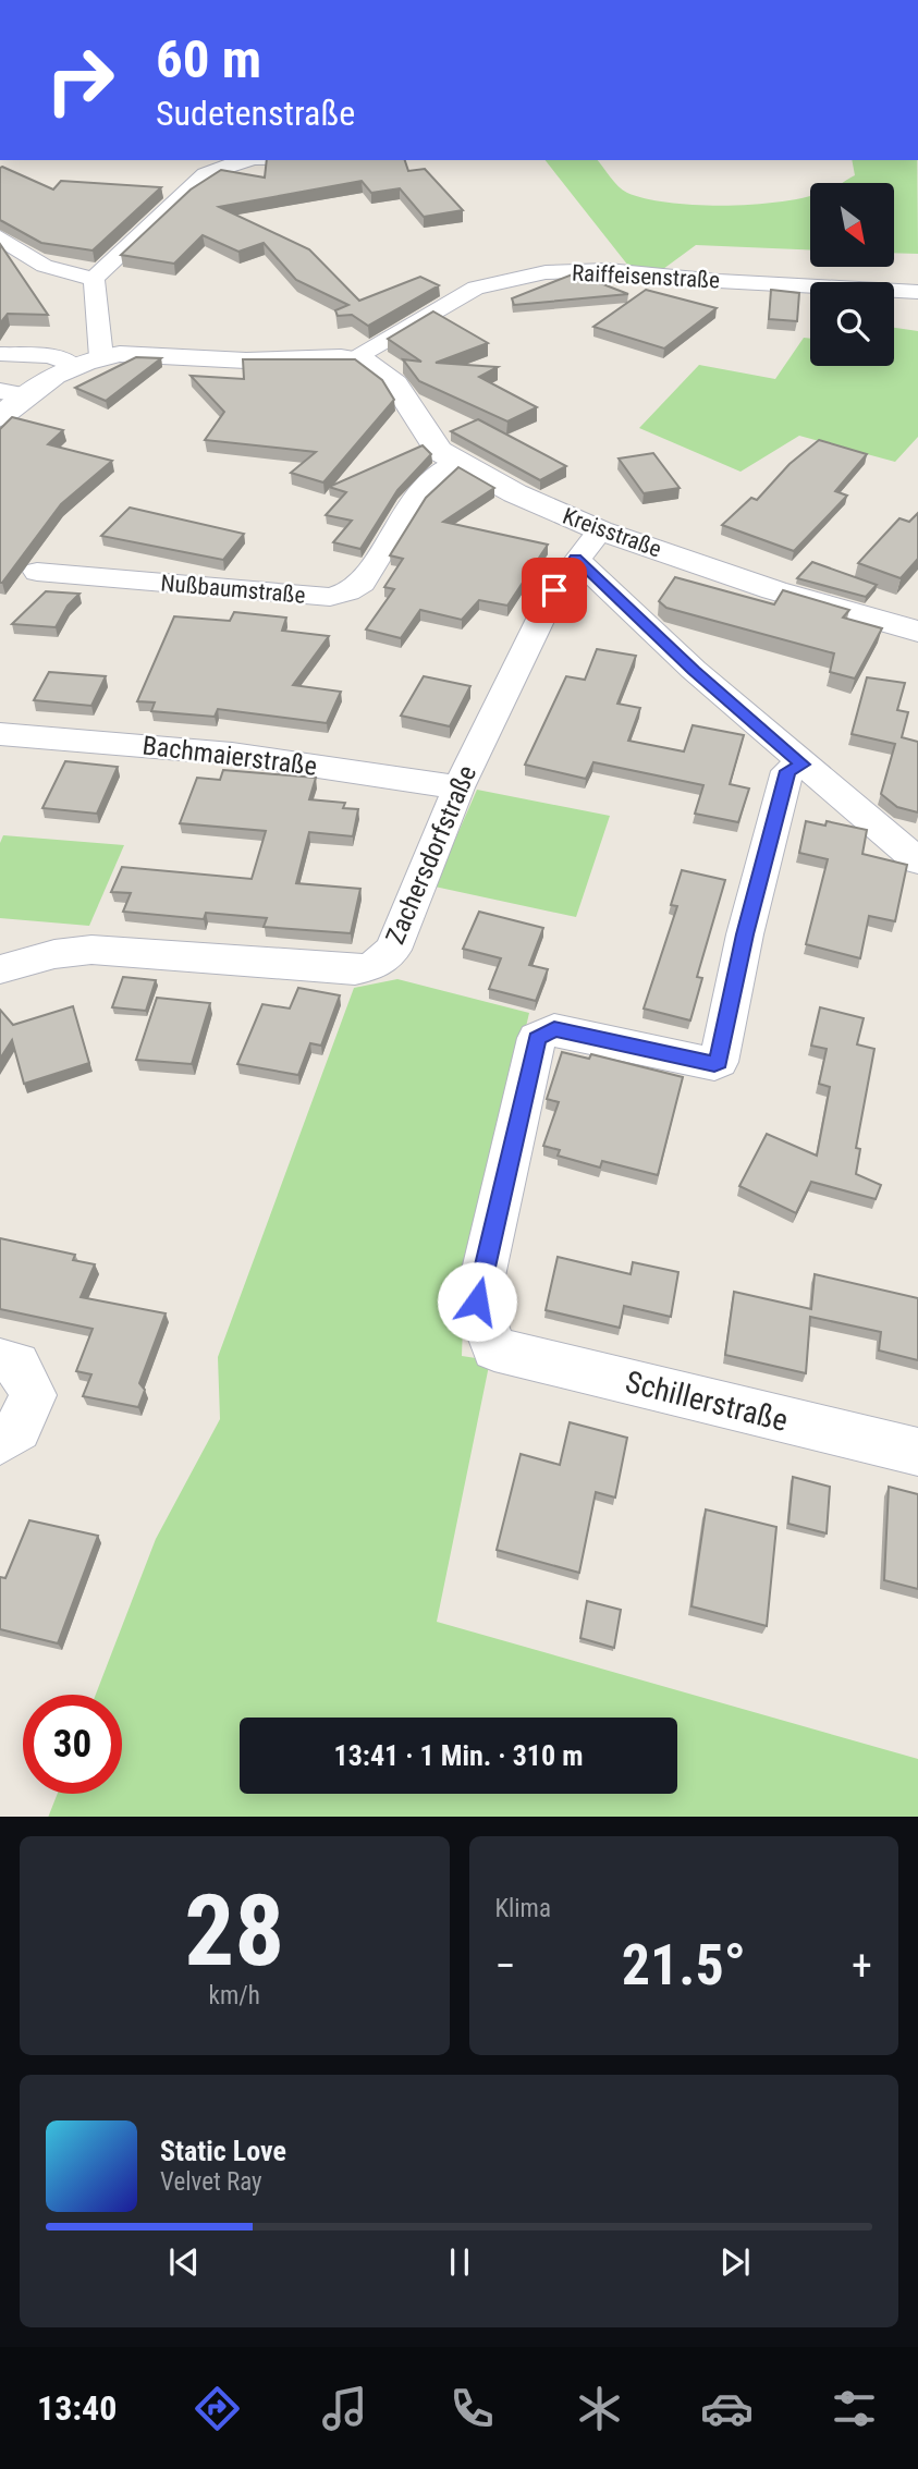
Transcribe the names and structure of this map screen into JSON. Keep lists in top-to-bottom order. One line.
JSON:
{"streets":{"street":["Raiffeisenstraße","Kreisstraße","Nußbaumstraße","Bachmaierstraße","Zachersdorfstraße","Schillerstraße"]},"crossings":[["Raiffeisenstraße","Kreisstraße"],["Kreisstraße","Nußbaumstraße"],["Kreisstraße","Zachersdorfstraße"],["Bachmaierstraße","Zachersdorfstraße"]],"north":"bottom right","page":{"turn":["60 m","Sudetenstraße"],"limit":"30","trip":"13:41 · 1 Min. · 310 m","tile":[["28","km/h"],"Klima"],"heat":["−","21.5°","+"],"song":["Static Love","Velvet Ray"],"tabs":"13:40"}}
